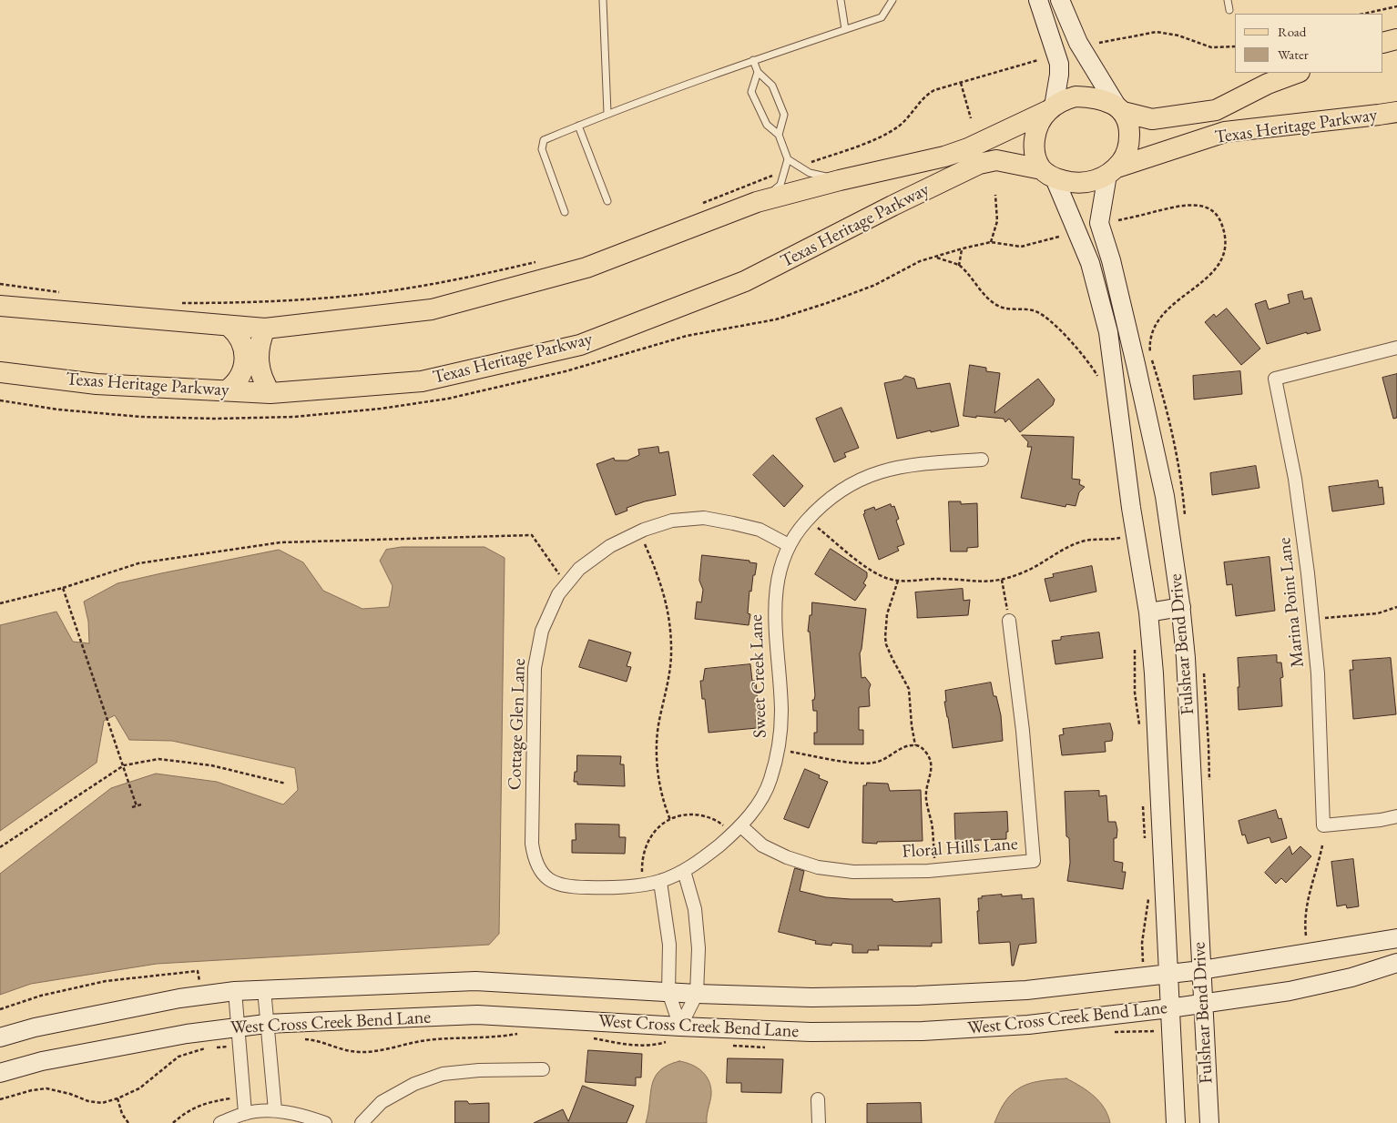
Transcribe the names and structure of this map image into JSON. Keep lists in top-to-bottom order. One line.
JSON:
{"streets":{"main road":["Texas Heritage Parkway","Fulshear Bend Drive","West Cross Creek Bend Lane"],"street":["Marina Point Lane","Sweet Creek Lane","Cottage Glen Lane","Floral Hills Lane"]},"crossings":[["Texas Heritage Parkway","Fulshear Bend Drive"],["Fulshear Bend Drive","West Cross Creek Bend Lane"],["Sweet Creek Lane","Cottage Glen Lane"],["Sweet Creek Lane","Floral Hills Lane"]],"legend":["Road","Water"]}
